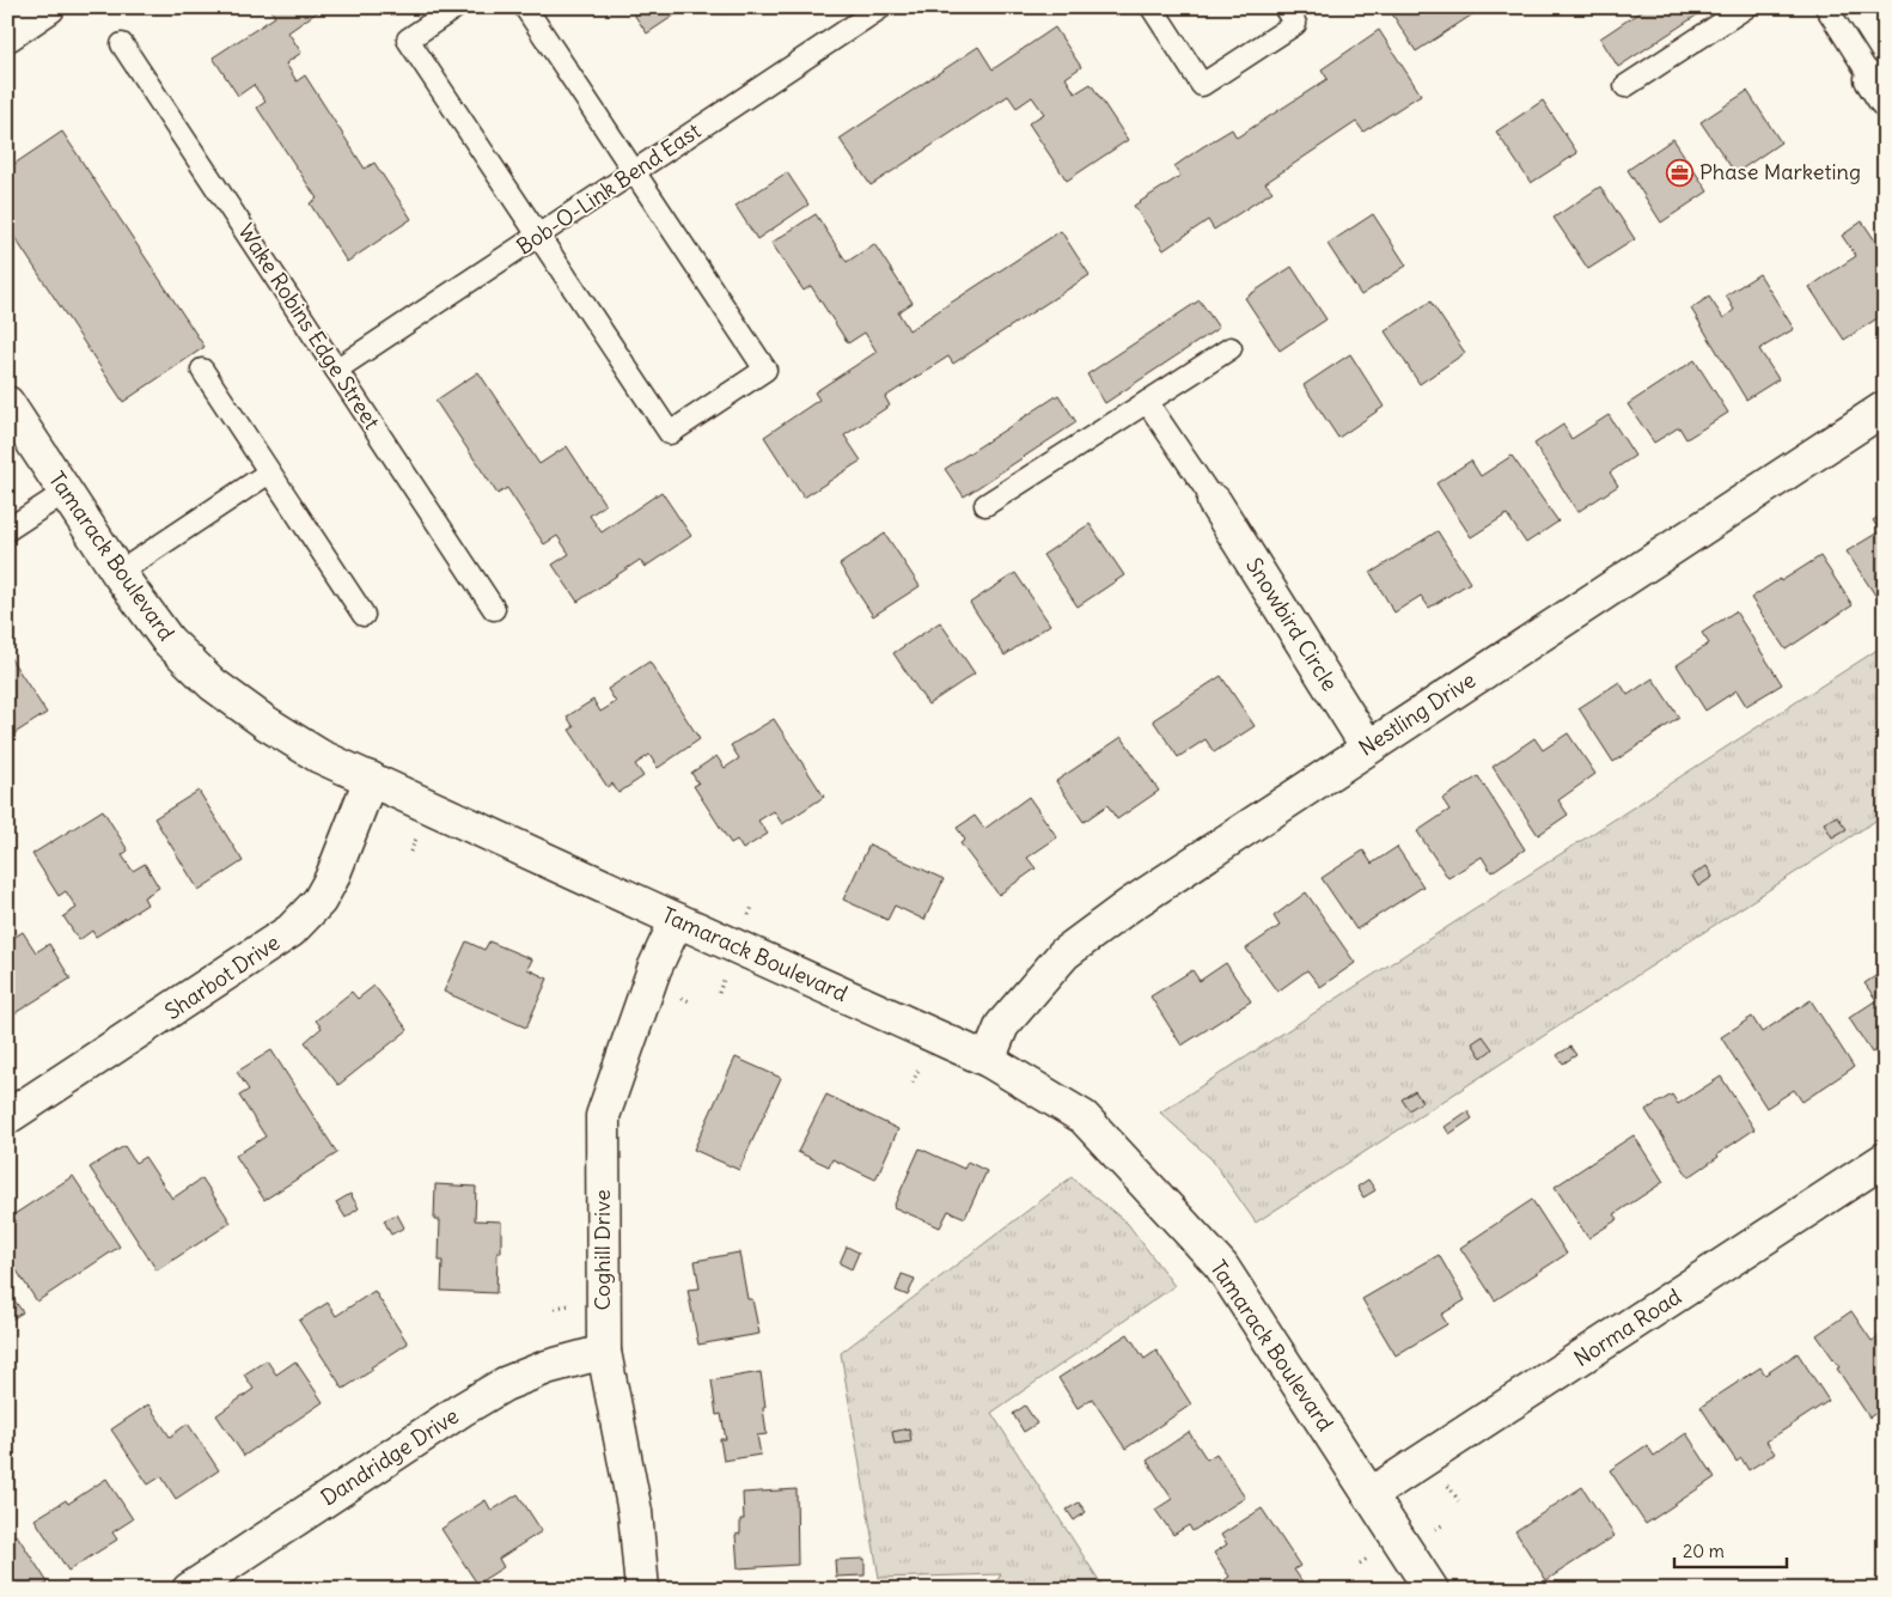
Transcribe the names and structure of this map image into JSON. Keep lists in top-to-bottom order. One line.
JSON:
{"streets":{"street":["Tamarack Boulevard","Snowbird Circle","Nestling Drive","Sharbot Drive","Coghill Drive","Norma Road","Dandridge Drive"],"lane":["Bob-O-Link Bend East","Wake Robins Edge Street"]},"crossings":[["Bob-O-Link Bend East","Wake Robins Edge Street"],["Tamarack Boulevard","Nestling Drive"],["Tamarack Boulevard","Sharbot Drive"],["Tamarack Boulevard","Coghill Drive"],["Tamarack Boulevard","Norma Road"],["Snowbird Circle","Nestling Drive"],["Coghill Drive","Dandridge Drive"]],"places":{"office":["Phase Marketing"]},"scale_bar":"20 m"}
